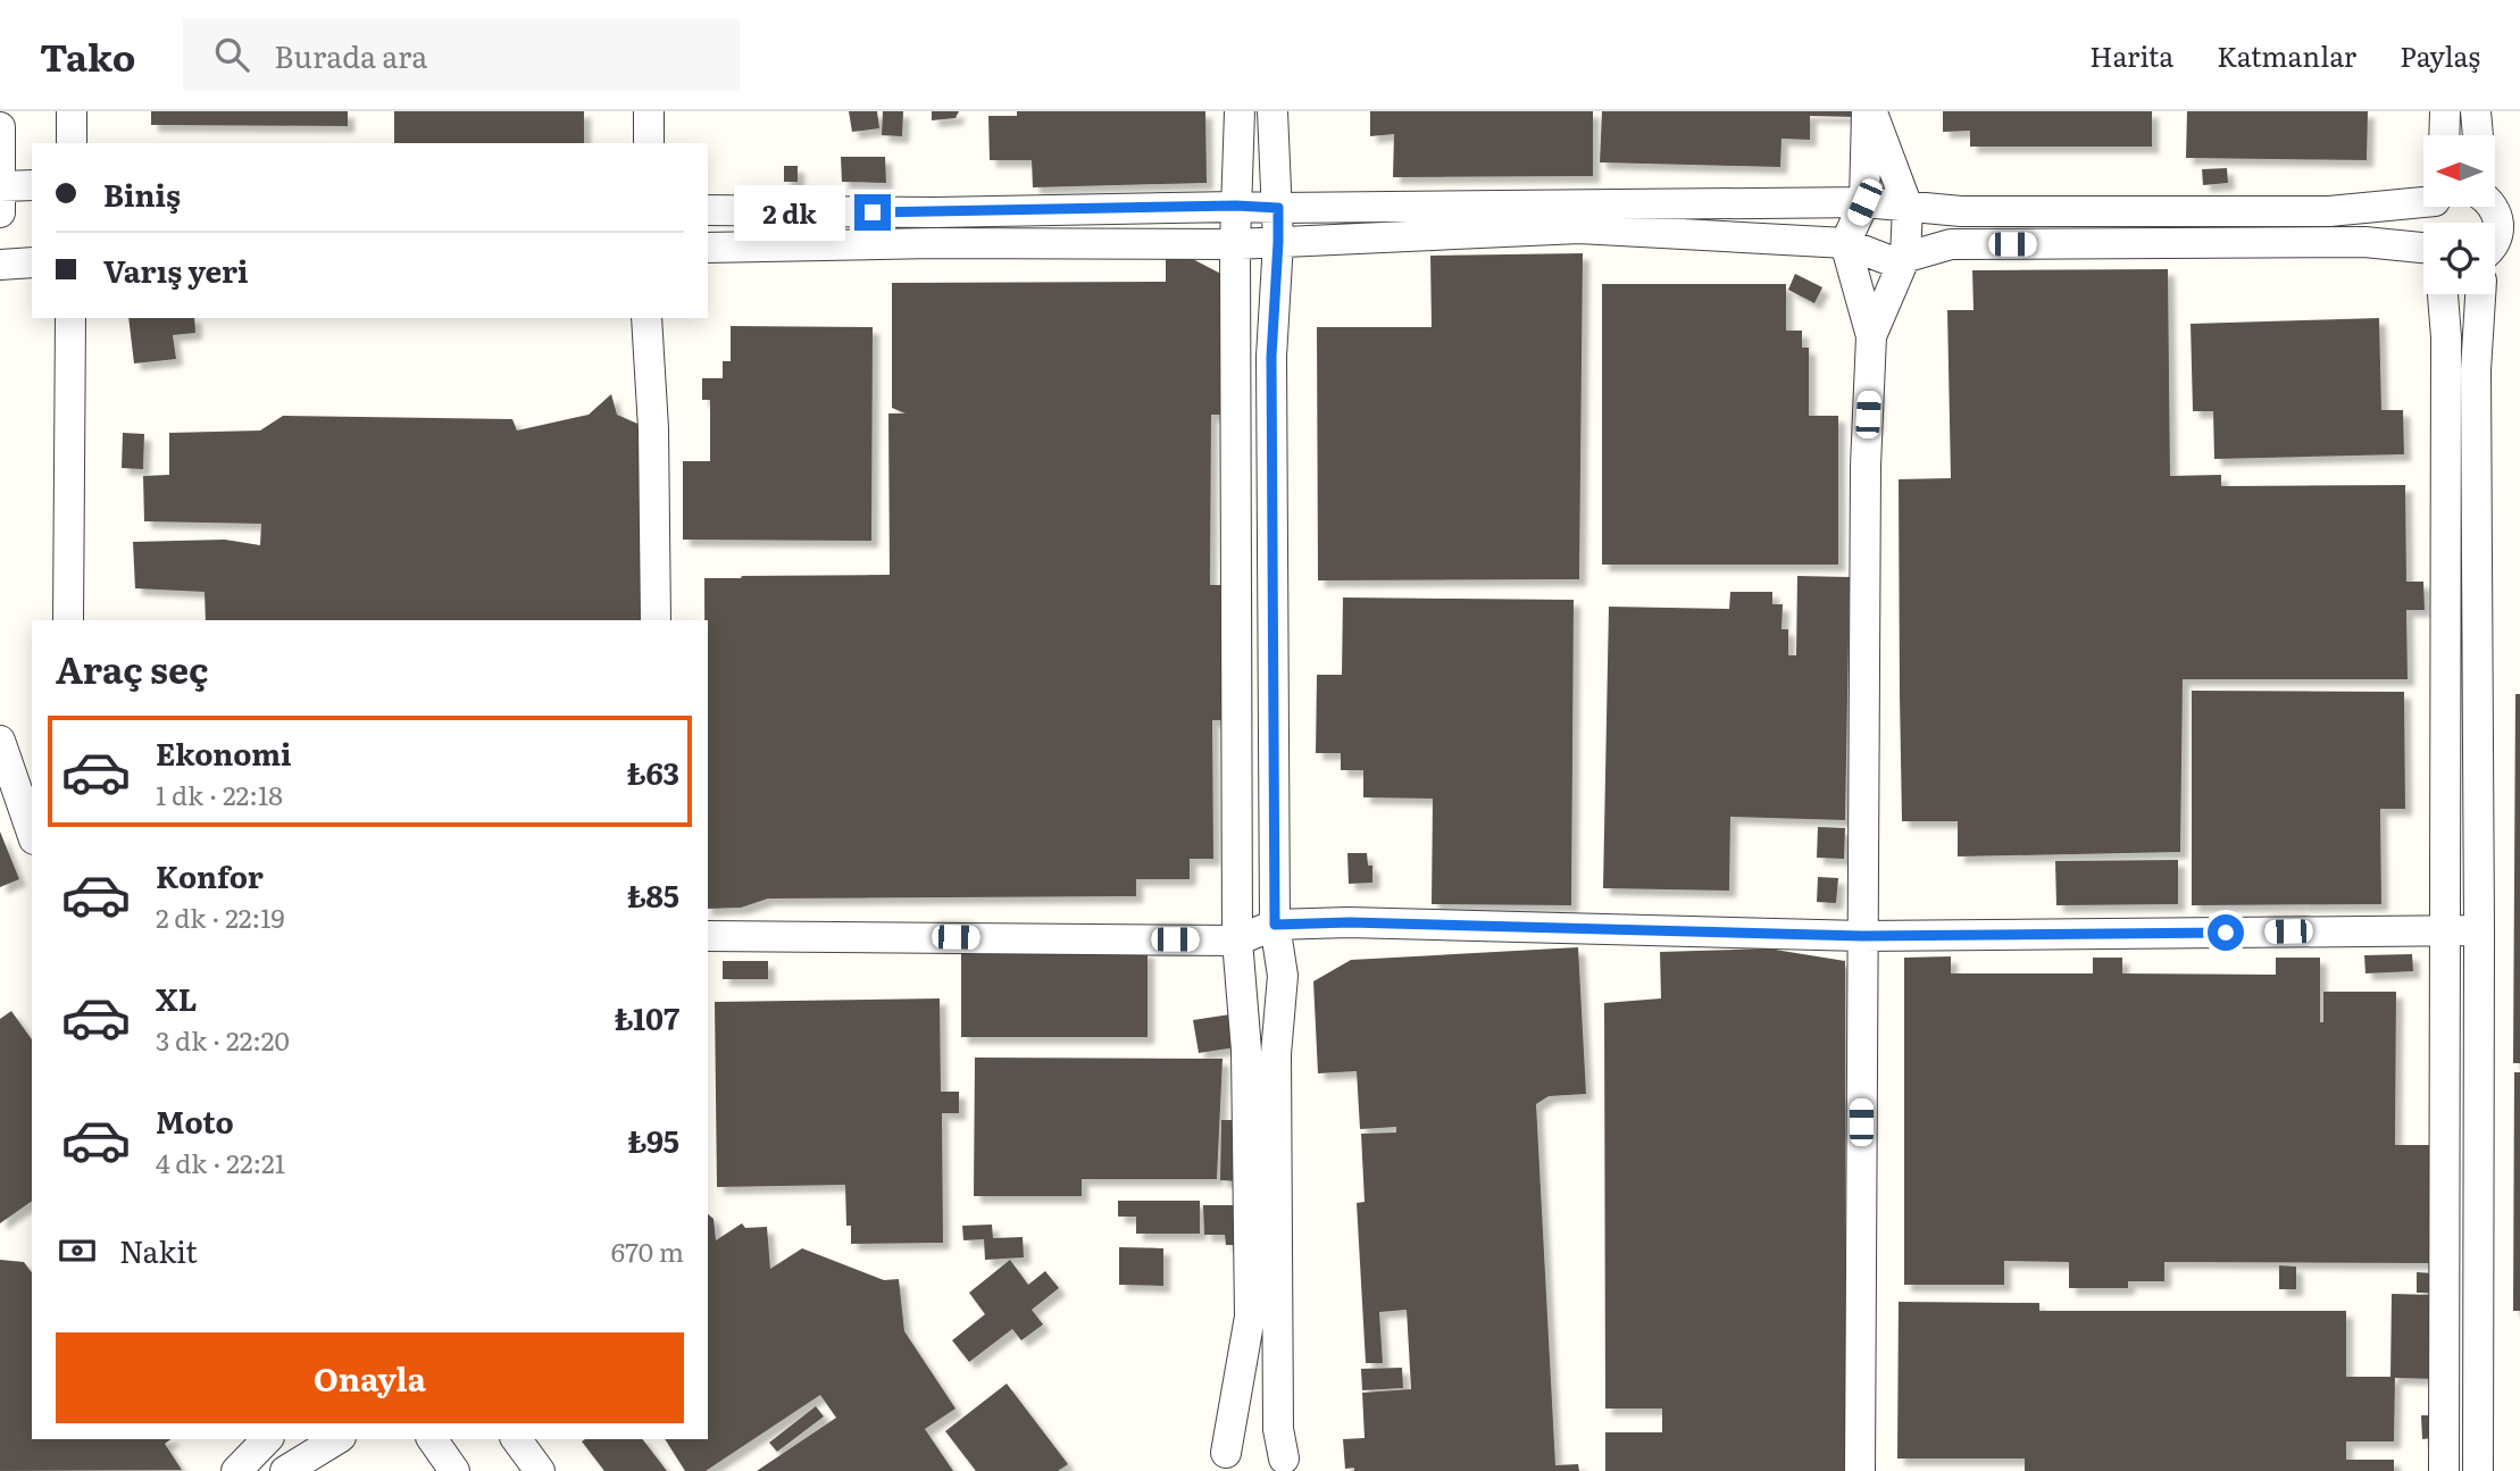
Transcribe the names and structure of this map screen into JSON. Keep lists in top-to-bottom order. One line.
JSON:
{"north":"left","page":{"header":"Tako","search":"Burada ara","nav":["Harita","Katmanlar","Paylaş"],"banner":["Biniş","Varış yeri"],"bubble":"2 dk","heading":"Araç seç","list":[{"name":"Ekonomi","note":"1 dk · 22:18","value":"₺63"},{"name":"Konfor","note":"2 dk · 22:19","value":"₺85"},{"name":"XL","note":"3 dk · 22:20","value":"₺107"},{"name":"Moto","note":"4 dk · 22:21","value":"₺95"}],"pay":["Nakit","670 m"],"buttons":"Onayla"}}
